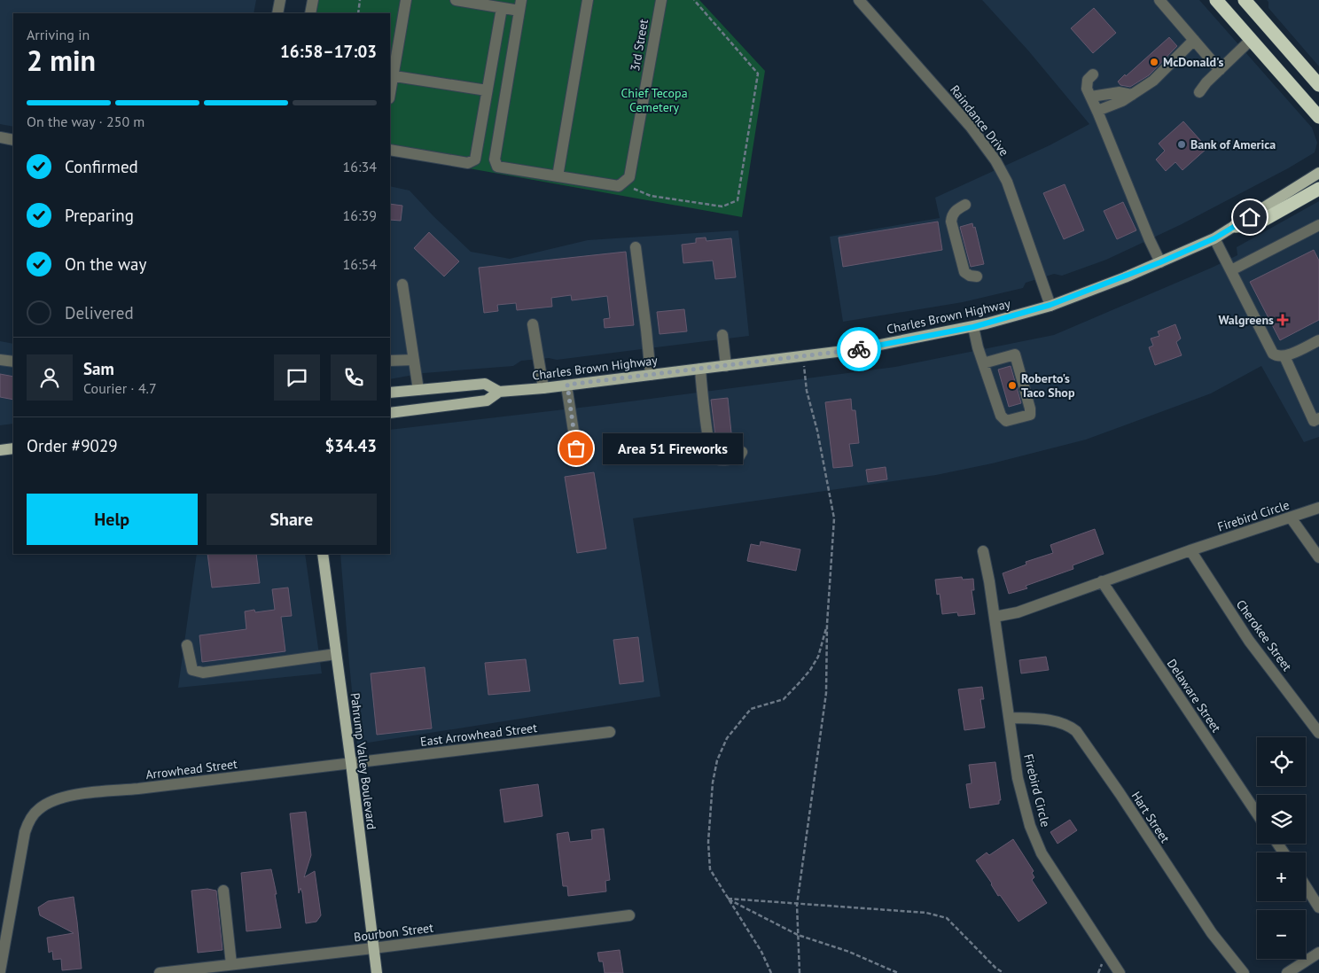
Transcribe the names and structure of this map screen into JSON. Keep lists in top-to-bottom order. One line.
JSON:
{"streets":{"main road":["Charles Brown Highway","Pahrump Valley Boulevard"],"street":["3rd Street","Raindance Drive","Firebird Circle","Cherokee Street","Delaware Street","East Arrowhead Street","Arrowhead Street","Hart Street","Bourbon Street"]},"crossings":[["Raindance Drive","Charles Brown Highway"],["Firebird Circle","Cherokee Street"],["Firebird Circle","Delaware Street"],["Firebird Circle","Hart Street"],["East Arrowhead Street","Pahrump Valley Boulevard"],["East Arrowhead Street","Arrowhead Street"],["Pahrump Valley Boulevard","Arrowhead Street"],["Pahrump Valley Boulevard","Bourbon Street"]],"parks":["Chief Tecopa Cemetery"],"places":{"other":["McDonald's","Bank of America","Roberto's Taco Shop","Area 51 Fireworks"],"health":["Walgreens"]},"page":{"heading":["2 min","Arriving in","16:58–17:03"],"panel":["Sam","Courier · 4.7","Order #9029","$34.43"],"bar":"On the way · 250 m","list":[["Confirmed","16:34"],["Preparing","16:39"],["On the way","16:54"],"Delivered"],"bubble":"Area 51 Fireworks","buttons":["Help","Share"],"map_buttons":["+","−"]}}
